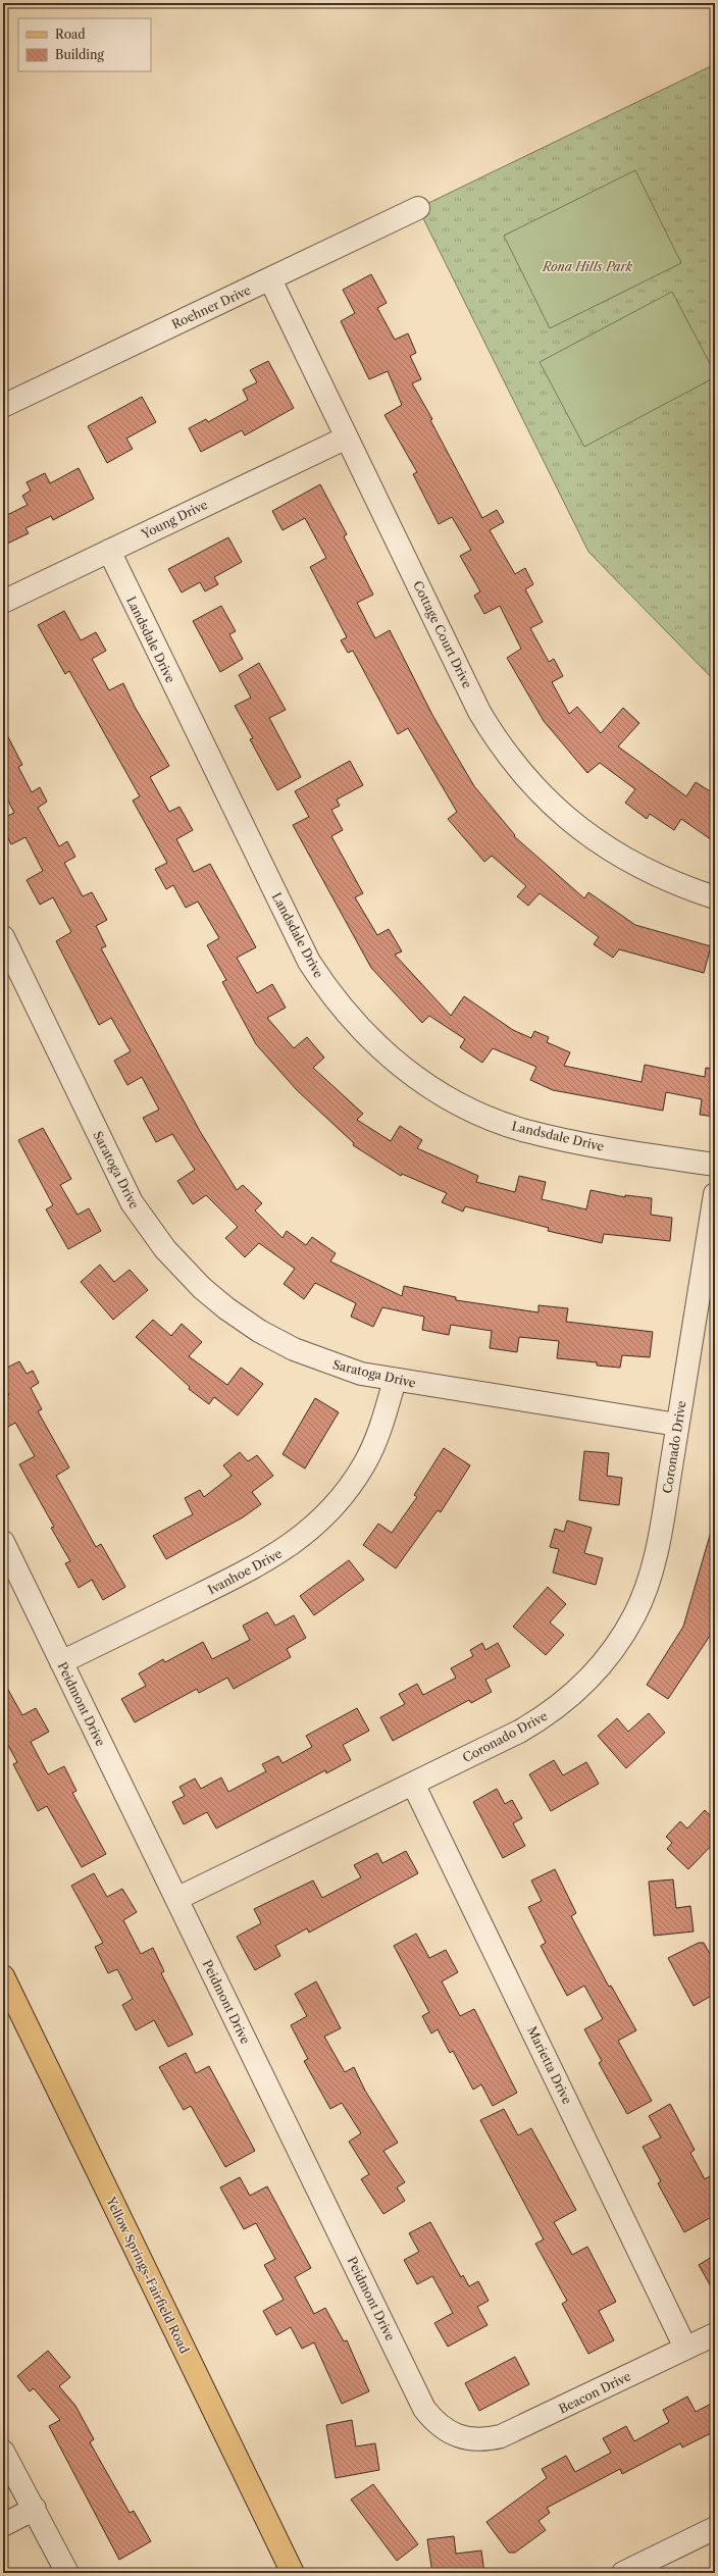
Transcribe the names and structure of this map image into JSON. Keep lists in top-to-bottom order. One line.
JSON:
{"streets":{"main road":["Yellow Springs-Fairfield Road"],"street":["Roehner Drive","Young Drive","Cottage Court Drive","Landsdale Drive","Saratoga Drive","Coronado Drive","Ivanhoe Drive","Peidmont Drive","Marietta Drive","Beacon Drive"]},"crossings":[["Roehner Drive","Cottage Court Drive"],["Young Drive","Cottage Court Drive"],["Young Drive","Landsdale Drive"],["Saratoga Drive","Coronado Drive"],["Saratoga Drive","Ivanhoe Drive"],["Coronado Drive","Peidmont Drive"],["Coronado Drive","Marietta Drive"],["Ivanhoe Drive","Peidmont Drive"],["Peidmont Drive","Beacon Drive"],["Marietta Drive","Beacon Drive"]],"parks":["Rona Hills Park"],"legend":["Road","Building"]}
